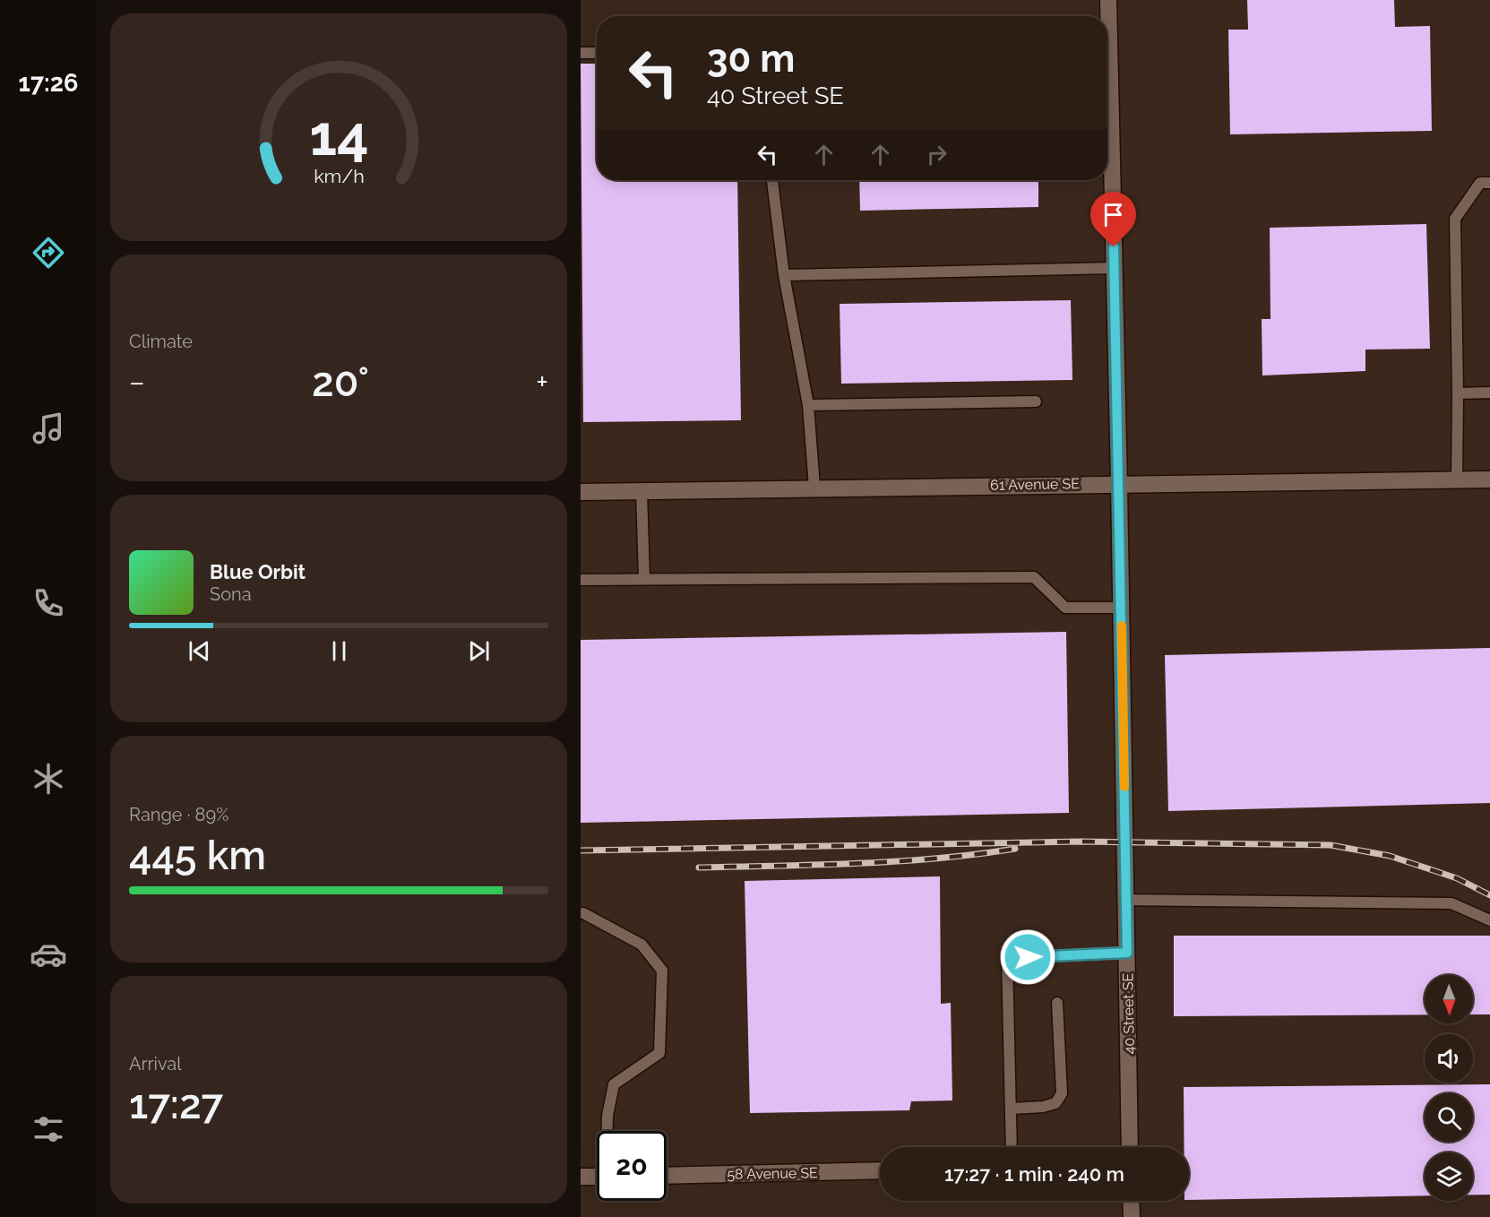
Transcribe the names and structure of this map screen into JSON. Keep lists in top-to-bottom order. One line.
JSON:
{"streets":{"street":["61 Avenue SE","40 Street SE","58 Avenue SE"]},"crossings":[["61 Avenue SE","40 Street SE"]],"north":"bottom","page":{"tabs":"17:26","turn":["30 m","40 Street SE"],"tile":["Climate",["Range · 89%","445 km"],["Arrival","17:27"]],"heat":["−","20°","+"],"song":["Blue Orbit","Sona"],"limit":"20","trip":"17:27 · 1 min · 240 m","gauge":["14","km/h"]}}
